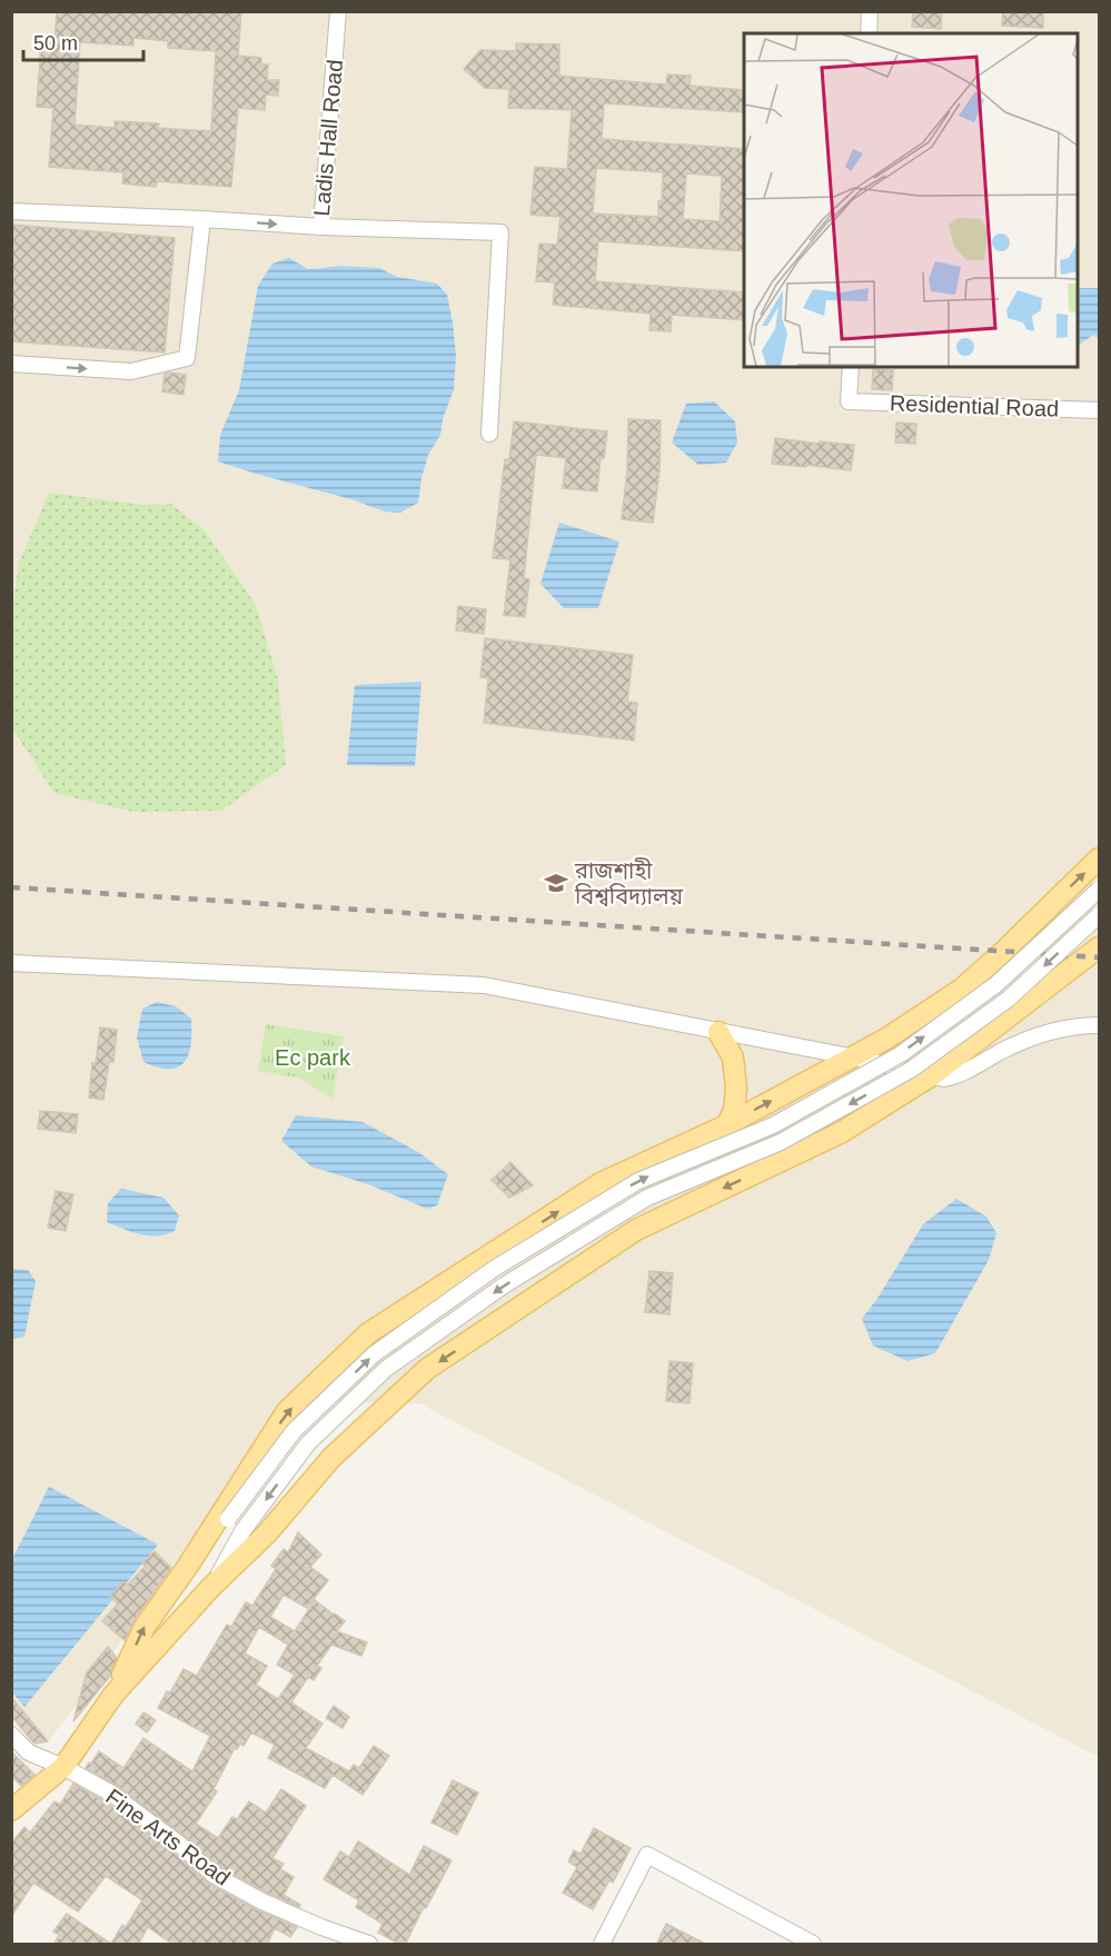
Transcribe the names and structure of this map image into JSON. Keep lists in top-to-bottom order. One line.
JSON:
{"streets":{"street":["Ladis Hall Road","Residential Road","Fine Arts Road"]},"parks":["Ec park"],"places":{"school or university":["রাজশাহী বিশ্ববিদ্যালয়"]},"scale_bar":"50 m"}
